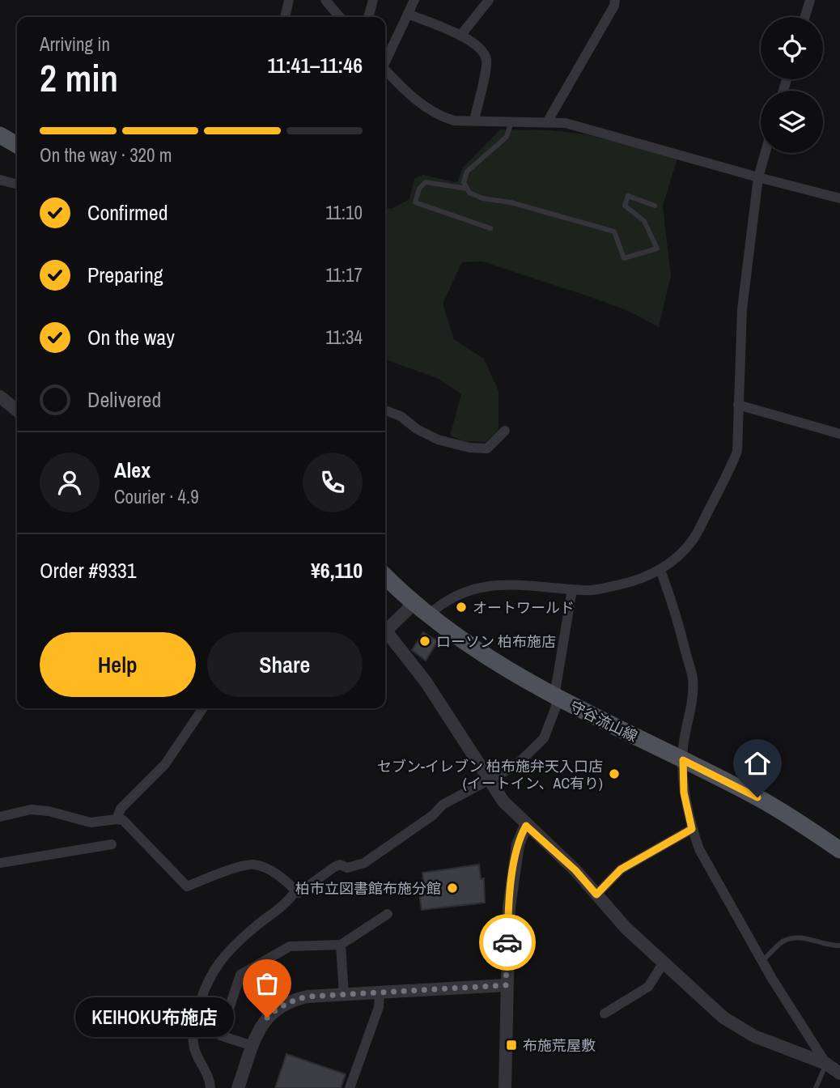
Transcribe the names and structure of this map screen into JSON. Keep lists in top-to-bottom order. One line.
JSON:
{"streets":{"main road":["守谷流山線"]},"places":{"other":["オートワールド","ローソン 柏布施店","セブン-イレブン 柏布施弁天入口店 (イートイン、AC有り)","柏市立図書館布施分館","KEIHOKU布施店"],"transit":["布施荒屋敷"]},"page":{"heading":["2 min","Arriving in","11:41–11:46"],"panel":["Alex","Courier · 4.9","Order #9331","¥6,110"],"bar":"On the way · 320 m","list":[["Confirmed","11:10"],["Preparing","11:17"],["On the way","11:34"],"Delivered"],"buttons":["Help","Share"],"bubble":"KEIHOKU布施店"}}
